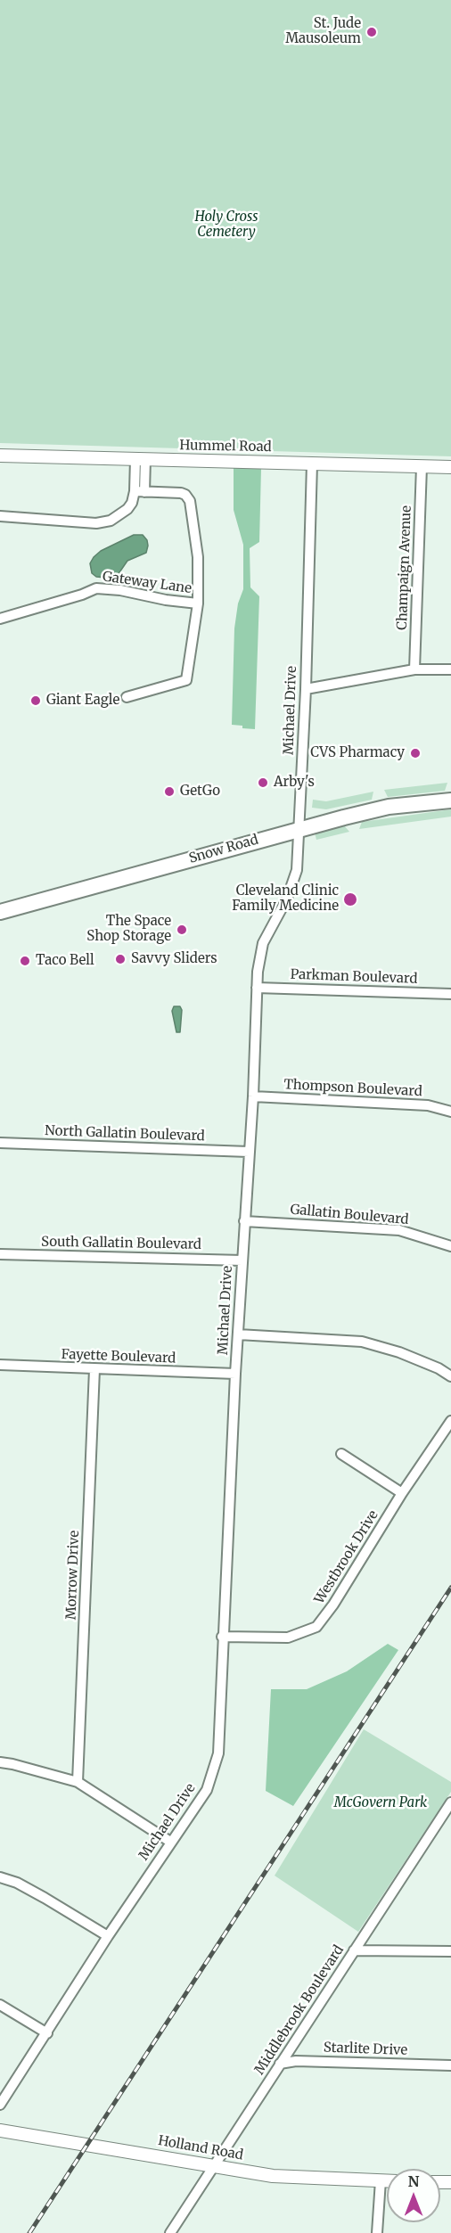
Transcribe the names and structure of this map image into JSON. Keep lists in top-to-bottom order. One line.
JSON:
{"streets":{"main road":["Snow Road"],"street":["Hummel Road","Champaign Avenue","Gateway Lane","Michael Drive","Parkman Boulevard","Thompson Boulevard","North Gallatin Boulevard","Gallatin Boulevard","South Gallatin Boulevard","Fayette Boulevard","Westbrook Drive","Morrow Drive","Middlebrook Boulevard","Starlite Drive","Holland Road"]},"crossings":[["Hummel Road","Champaign Avenue"],["Hummel Road","Michael Drive"],["Michael Drive","Snow Road"],["Michael Drive","Parkman Boulevard"],["Michael Drive","Thompson Boulevard"],["Michael Drive","North Gallatin Boulevard"],["Michael Drive","Gallatin Boulevard"],["Michael Drive","South Gallatin Boulevard"],["Michael Drive","Fayette Boulevard"],["Michael Drive","Westbrook Drive"],["Fayette Boulevard","Morrow Drive"],["Middlebrook Boulevard","Starlite Drive"],["Middlebrook Boulevard","Holland Road"]],"parks":["Holy Cross Cemetery","McGovern Park"],"places":["St. Jude Mausoleum","Giant Eagle","CVS Pharmacy","Arby's","GetGo","Cleveland Clinic Family Medicine","The Space Shop Storage","Savvy Sliders","Taco Bell"],"north":"top"}
